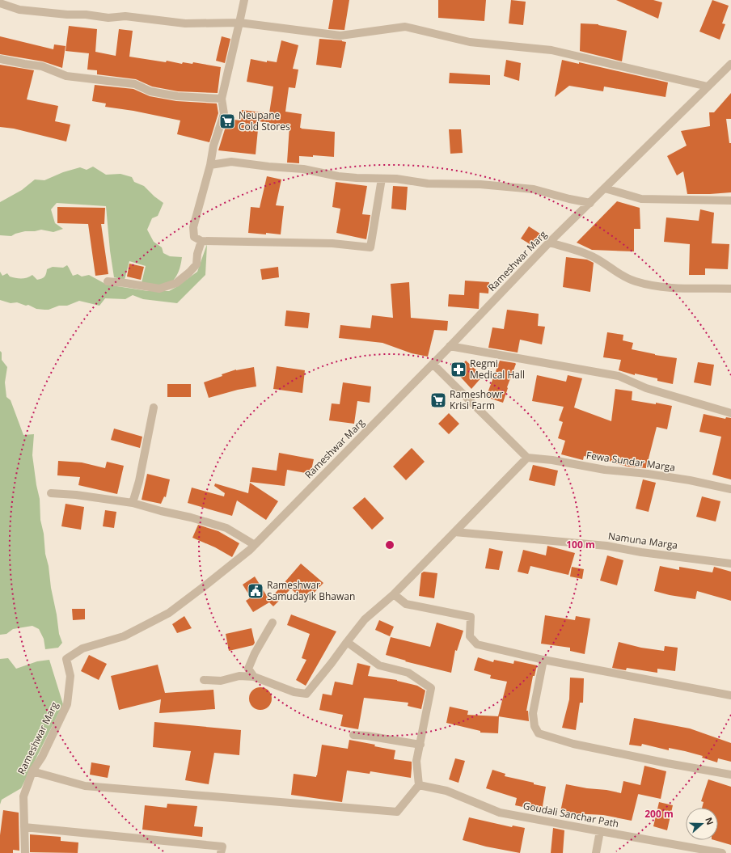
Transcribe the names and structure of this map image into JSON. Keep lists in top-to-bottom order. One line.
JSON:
{"streets":{"street":["Rameshwar Marg","Fewa Sundar Marga","Namuna Marga","Goudali Sanchar Path"]},"places":{"supermarket":["Neupane Cold Stores","Rameshowr Krisi Farm"],"pharmacy":["Regmi Medical Hall"],"public building":["Rameshwar Samudayik Bhawan"]},"north":"right","rings":["100 m","200 m"]}
